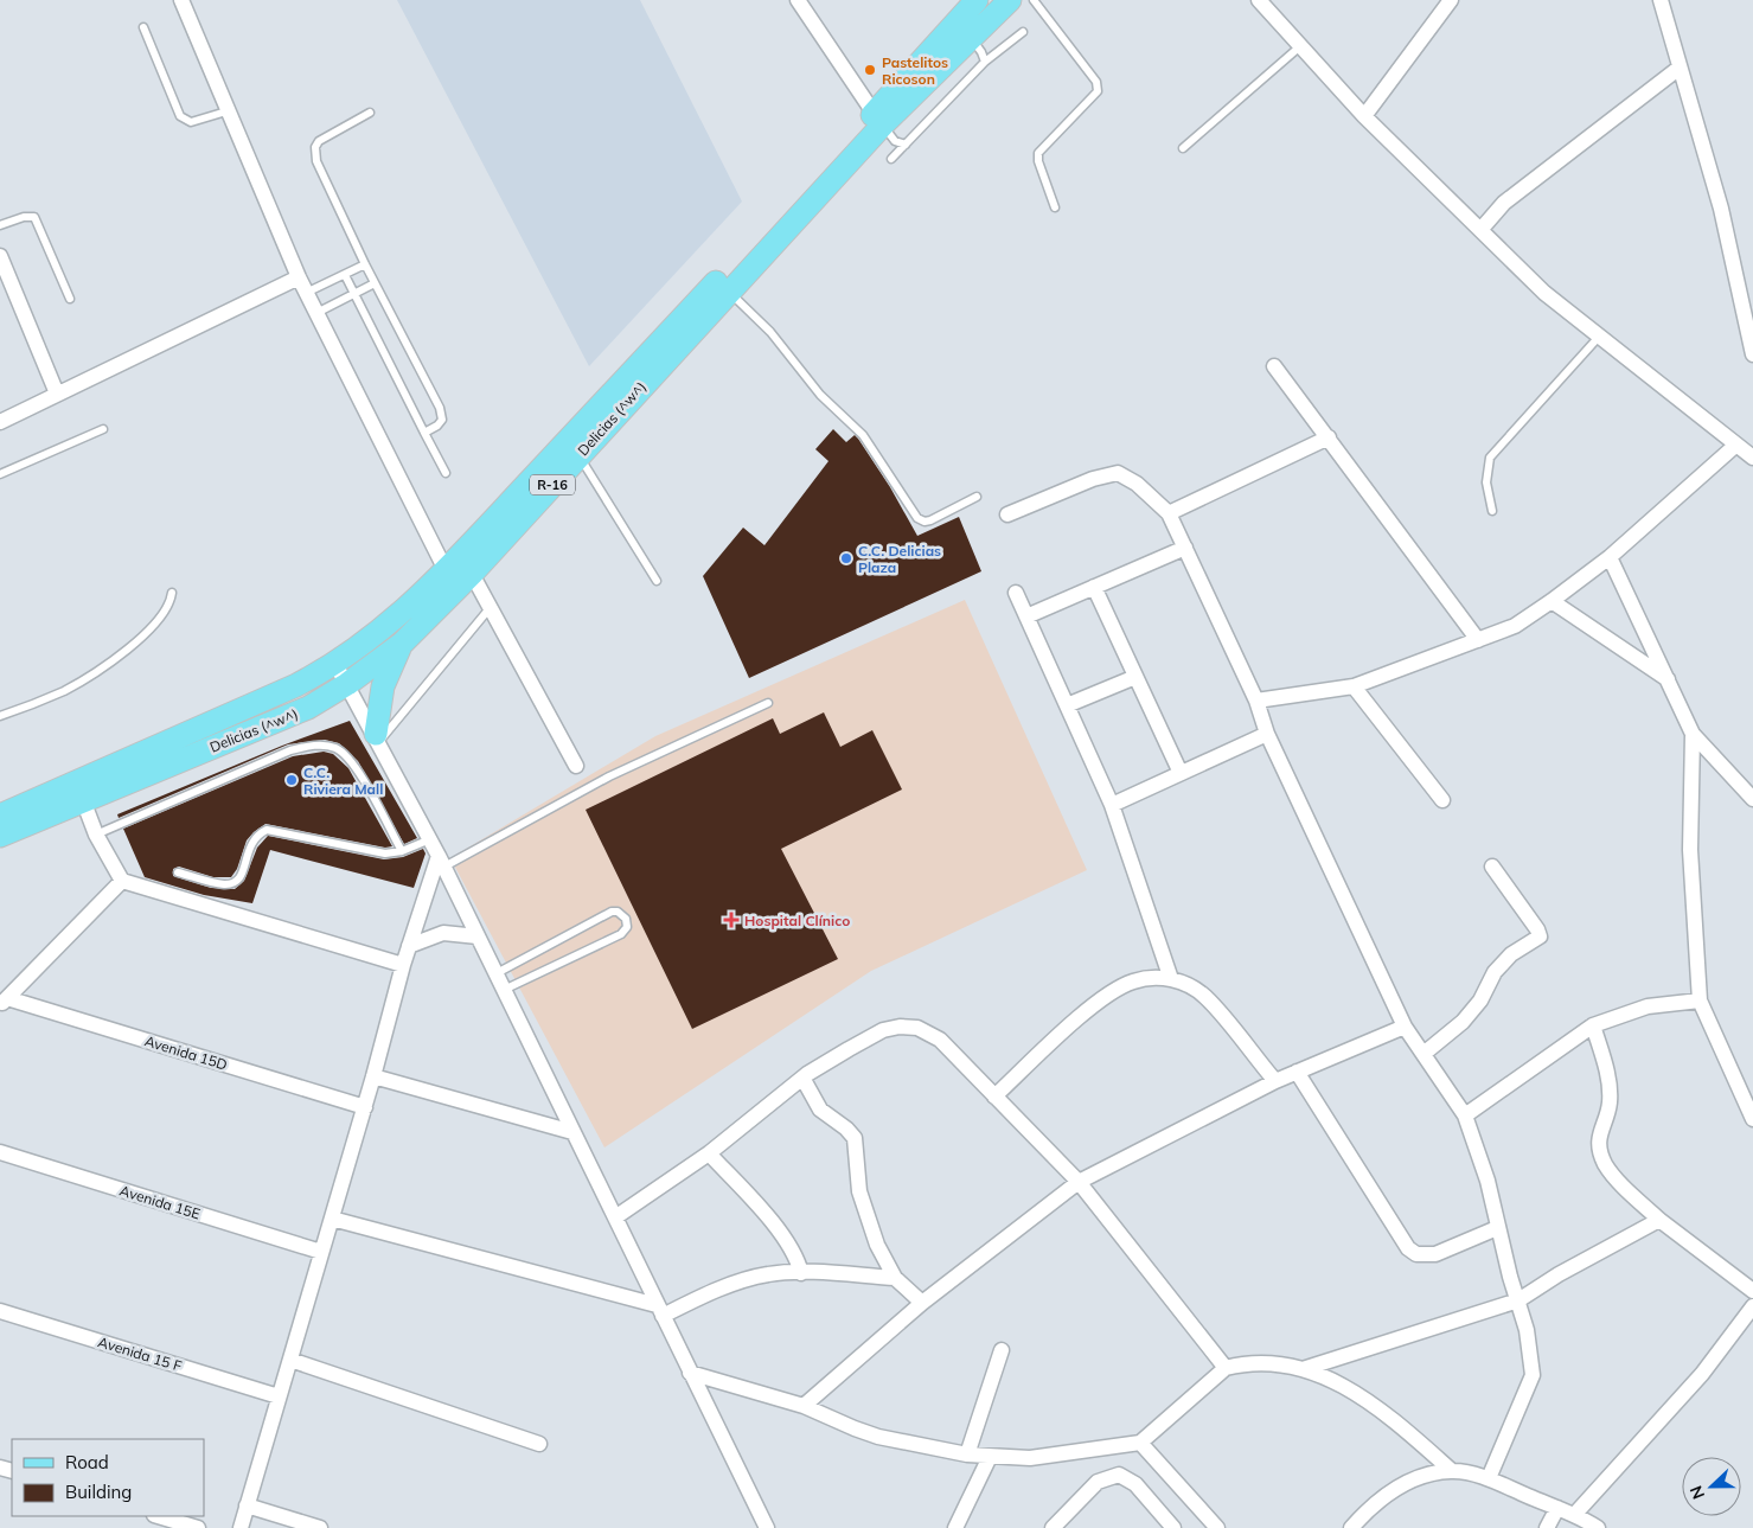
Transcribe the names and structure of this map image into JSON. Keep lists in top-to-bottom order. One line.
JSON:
{"streets":{"main road":["Delicias (^w^)","R-16"],"street":["Avenida 15D","Avenida 15E","Avenida 15 F"]},"places":{"other":["Pastelitos Ricoson","C.C. Delicias Plaza","C.C. Riviera Mall"],"health":["Hospital Clínico"]},"legend":["Road","Building"],"north":"left"}
